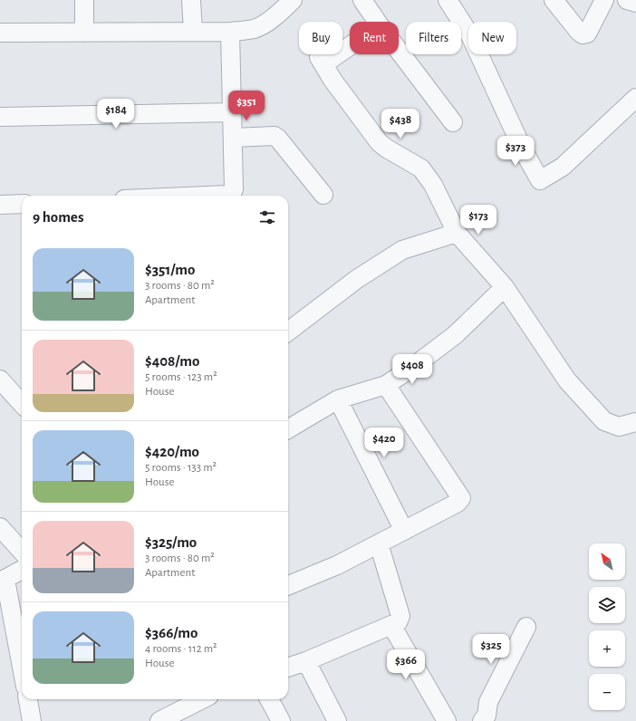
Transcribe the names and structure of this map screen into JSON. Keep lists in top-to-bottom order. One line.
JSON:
{"north":"top left","page":{"chip":["Buy","Rent","Filters","New"],"price":["$351","$184","$438","$373","$173","$408","$420","$325","$366"],"heading":"9 homes","list":[{"name":"$351/mo","note":"3 rooms · 80 m² · Apartment"},{"name":"$408/mo","note":"5 rooms · 123 m² · House"},{"name":"$420/mo","note":"5 rooms · 133 m² · House"},{"name":"$325/mo","note":"3 rooms · 80 m² · Apartment"},{"name":"$366/mo","note":"4 rooms · 112 m² · House"}],"map_buttons":["+","−"]}}
